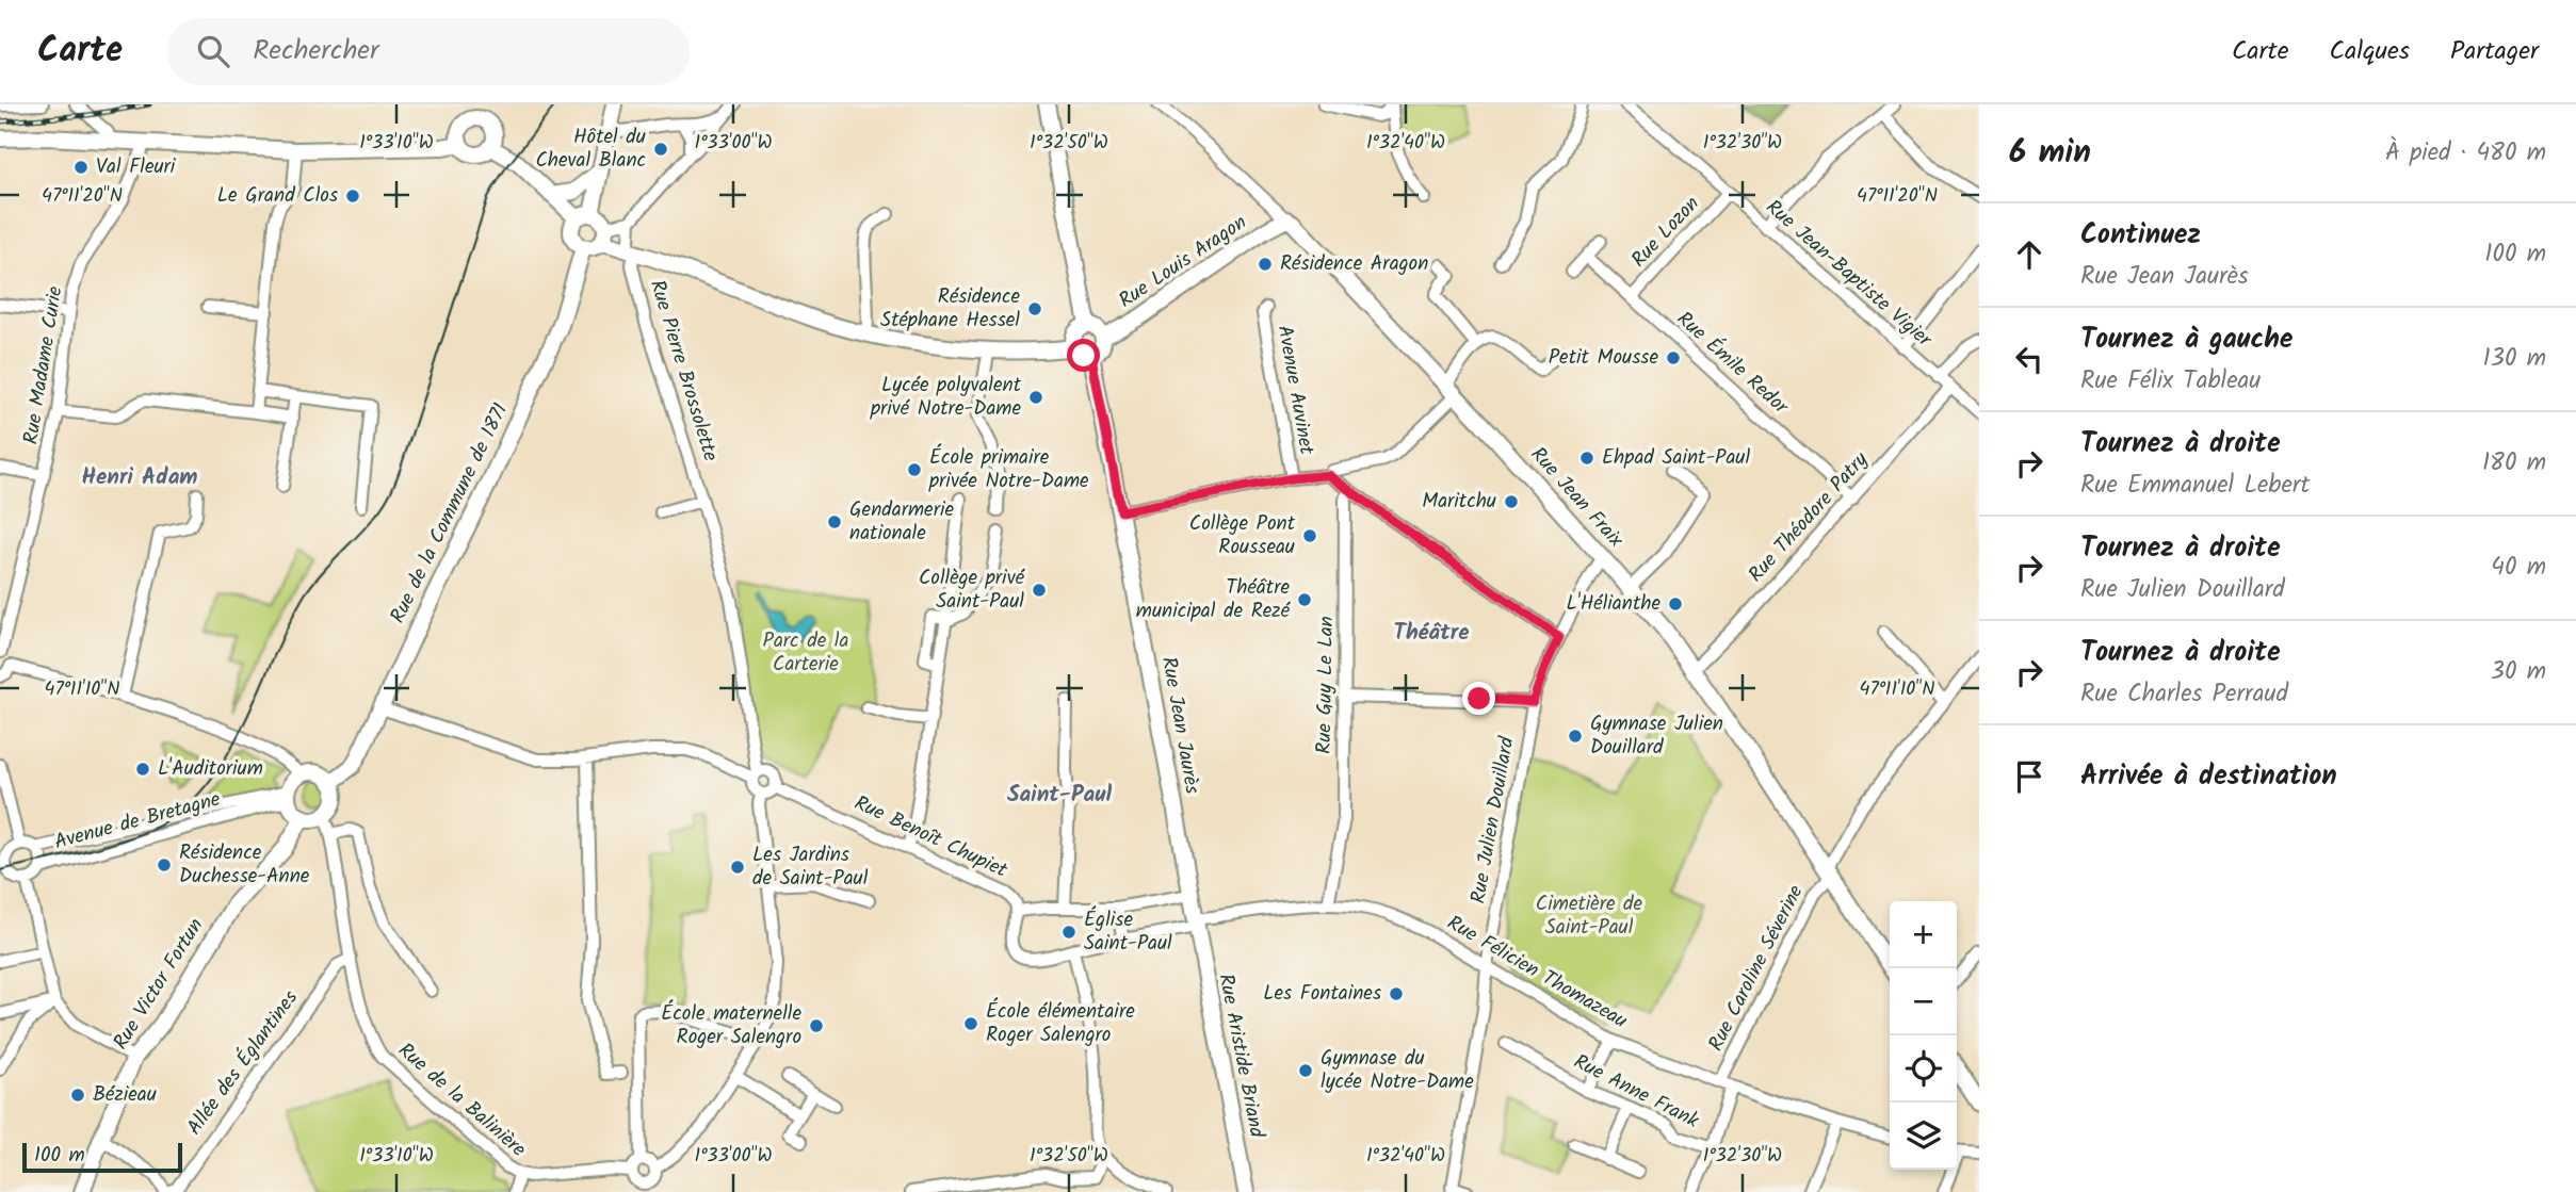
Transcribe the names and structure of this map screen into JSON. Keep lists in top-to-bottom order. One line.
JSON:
{"streets":{"street":["Rue Lozon","Rue Louis Aragon","Rue Jean-Baptiste Vigier","Rue Émile Redor","Rue Madame Curie","Rue Pierre Brossolette","Avenue Auvinet","Rue Jean Fraix","Rue de la Commune de 1871","Rue Théodore Patry","Rue Guy Le Lan","Rue Jean Jaurès","Rue Julien Douillard","Avenue de Bretagne","Rue Benoît Chupiet","Rue Caroline Séverine","Rue Félicien Thomazeau","Rue Victor Fortun","Rue Aristide Briand","Allée des Églantines","Rue Anne Frank","Rue de la Balinière"]},"crossings":[["Rue Lozon","Rue Jean-Baptiste Vigier"],["Rue Lozon","Rue Émile Redor"],["Rue Louis Aragon","Rue Jean Fraix"],["Rue Louis Aragon","Rue Jean Jaurès"],["Rue Jean-Baptiste Vigier","Rue Théodore Patry"],["Rue Émile Redor","Rue Théodore Patry"],["Rue Pierre Brossolette","Rue Benoît Chupiet"],["Rue Jean Fraix","Rue Théodore Patry"],["Rue Jean Fraix","Rue Julien Douillard"],["Rue Jean Fraix","Rue Caroline Séverine"],["Rue de la Commune de 1871","Avenue de Bretagne"],["Rue de la Commune de 1871","Rue Victor Fortun"],["Rue de la Commune de 1871","Rue de la Balinière"],["Rue Guy Le Lan","Rue Félicien Thomazeau"],["Rue Jean Jaurès","Rue Félicien Thomazeau"],["Rue Jean Jaurès","Rue Aristide Briand"],["Rue Julien Douillard","Rue Félicien Thomazeau"],["Avenue de Bretagne","Rue Victor Fortun"],["Avenue de Bretagne","Rue de la Balinière"],["Rue Benoît Chupiet","Rue Félicien Thomazeau"],["Rue Caroline Séverine","Rue Félicien Thomazeau"],["Rue Caroline Séverine","Rue Anne Frank"],["Rue Félicien Thomazeau","Rue Aristide Briand"],["Rue Victor Fortun","Rue de la Balinière"],["Allée des Églantines","Rue de la Balinière"]],"districts":["Henri Adam","Théâtre","Saint-Paul"],"parks":["Parc de la Carterie","Cimetière de Saint-Paul"],"places":["Hôtel du Cheval Blanc","Val Fleuri","Le Grand Clos","Résidence Aragon","Résidence Stéphane Hessel","Petit Mousse","Lycée polyvalent privé Notre-Dame","Ehpad Saint-Paul","École primaire privée Notre-Dame","Maritchu","Gendarmerie nationale","Collège Pont Rousseau","Collège privé Saint-Paul","Théâtre municipal de Rezé","L'Hélianthe","Gymnase Julien Douillard","L'Auditorium","Résidence Duchesse-Anne","Les Jardins de Saint-Paul","Église Saint-Paul","Les Fontaines","École élémentaire Roger Salengro","École maternelle Roger Salengro","Gymnase du lycée Notre-Dame","Bézieau"],"scale_bar":"100 m","page":{"header":"Carte","search":"Rechercher","nav":["Carte","Calques","Partager"],"heading":["6 min","À pied · 480 m"],"list":[["Continuez","Rue Jean Jaurès","100 m"],["Tournez à gauche","Rue Félix Tableau","130 m"],["Tournez à droite","Rue Emmanuel Lebert","180 m"],["Tournez à droite","Rue Julien Douillard","40 m"],["Tournez à droite","Rue Charles Perraud","30 m"],"Arrivée à destination"],"map_buttons":["+","−"],"scale":"100 m"},"coordinates":["1°33'10\"W","1°33'00\"W","1°32'50\"W","1°32'40\"W","1°32'30\"W","47°11'20\"N","47°11'10\"N"]}
